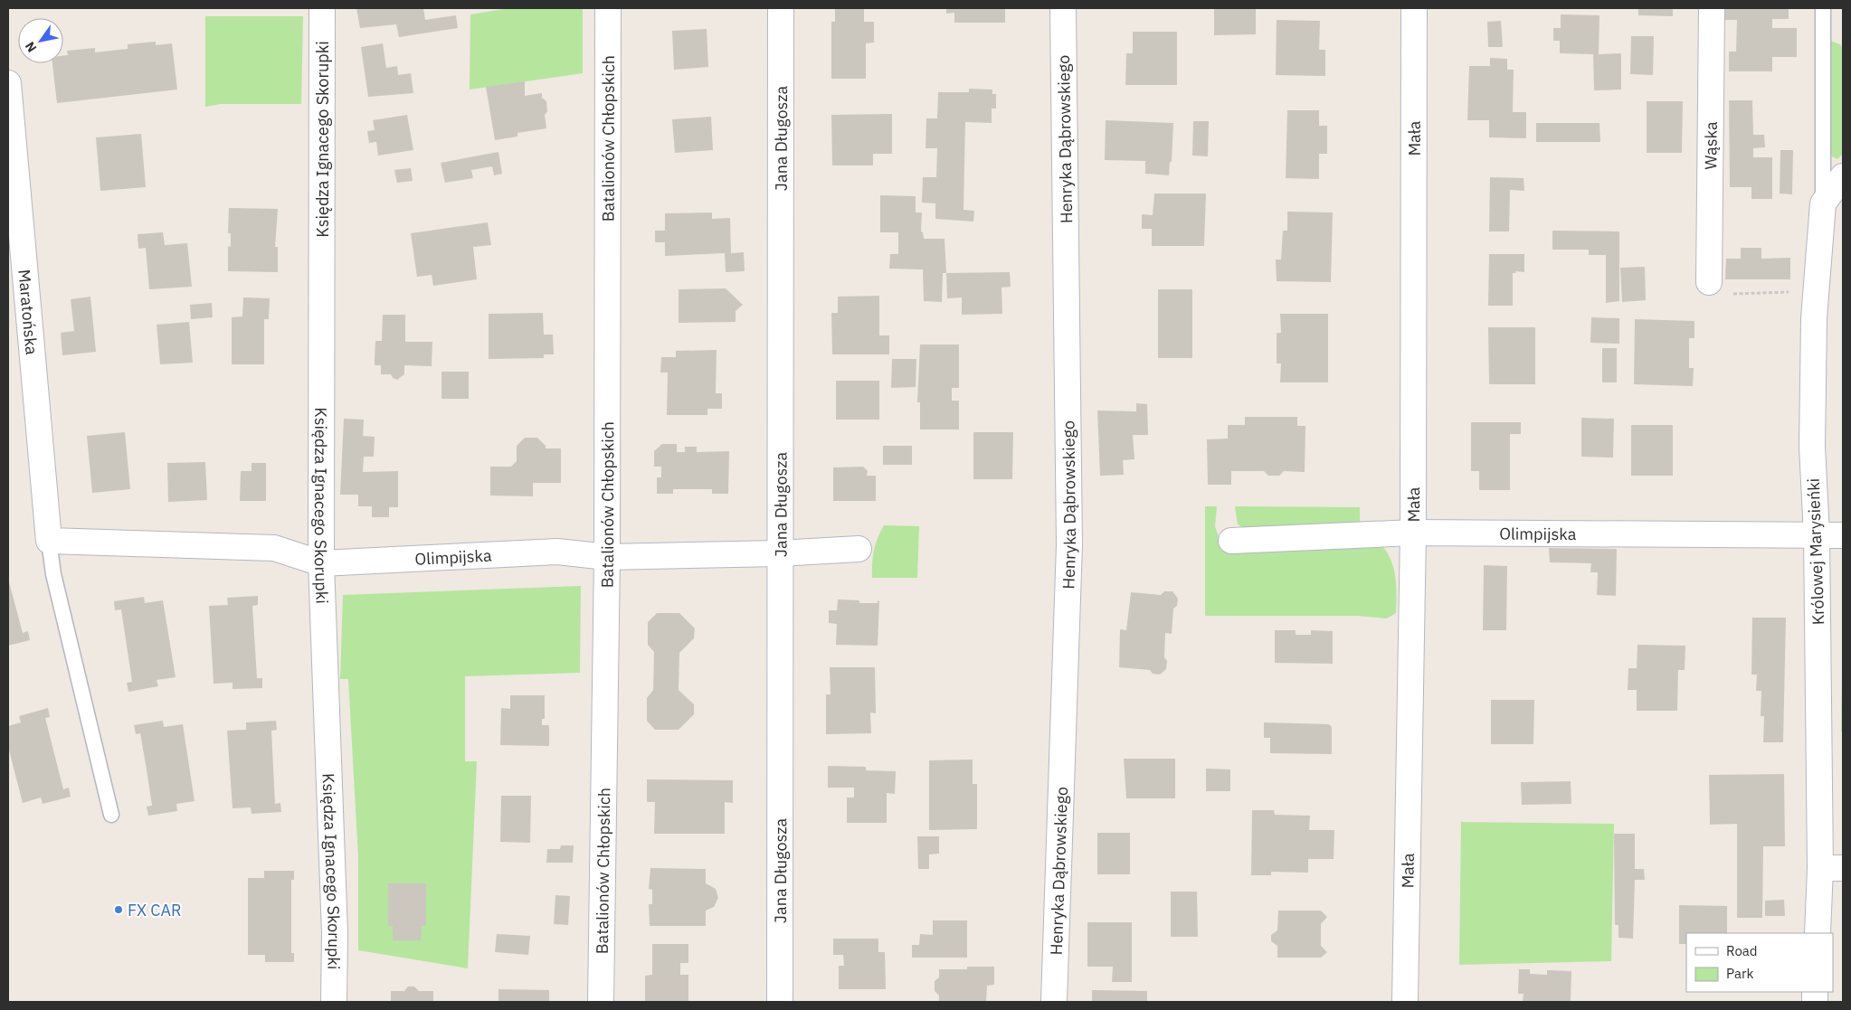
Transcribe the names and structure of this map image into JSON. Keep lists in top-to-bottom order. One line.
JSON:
{"streets":{"street":["Księdza Ignacego Skorupki","Batalionów Chłopskich","Jana Długosza","Henryka Dąbrowskiego","Mała","Wąska","Maratońska","Olimpijska","Królowej Marysieńki"]},"crossings":[["Księdza Ignacego Skorupki","Olimpijska"],["Batalionów Chłopskich","Olimpijska"],["Jana Długosza","Olimpijska"],["Mała","Olimpijska"],["Maratońska","Olimpijska"],["Olimpijska","Królowej Marysieńki"]],"places":["FX CAR"],"legend":["Road","Park"],"north":"bottom left"}
